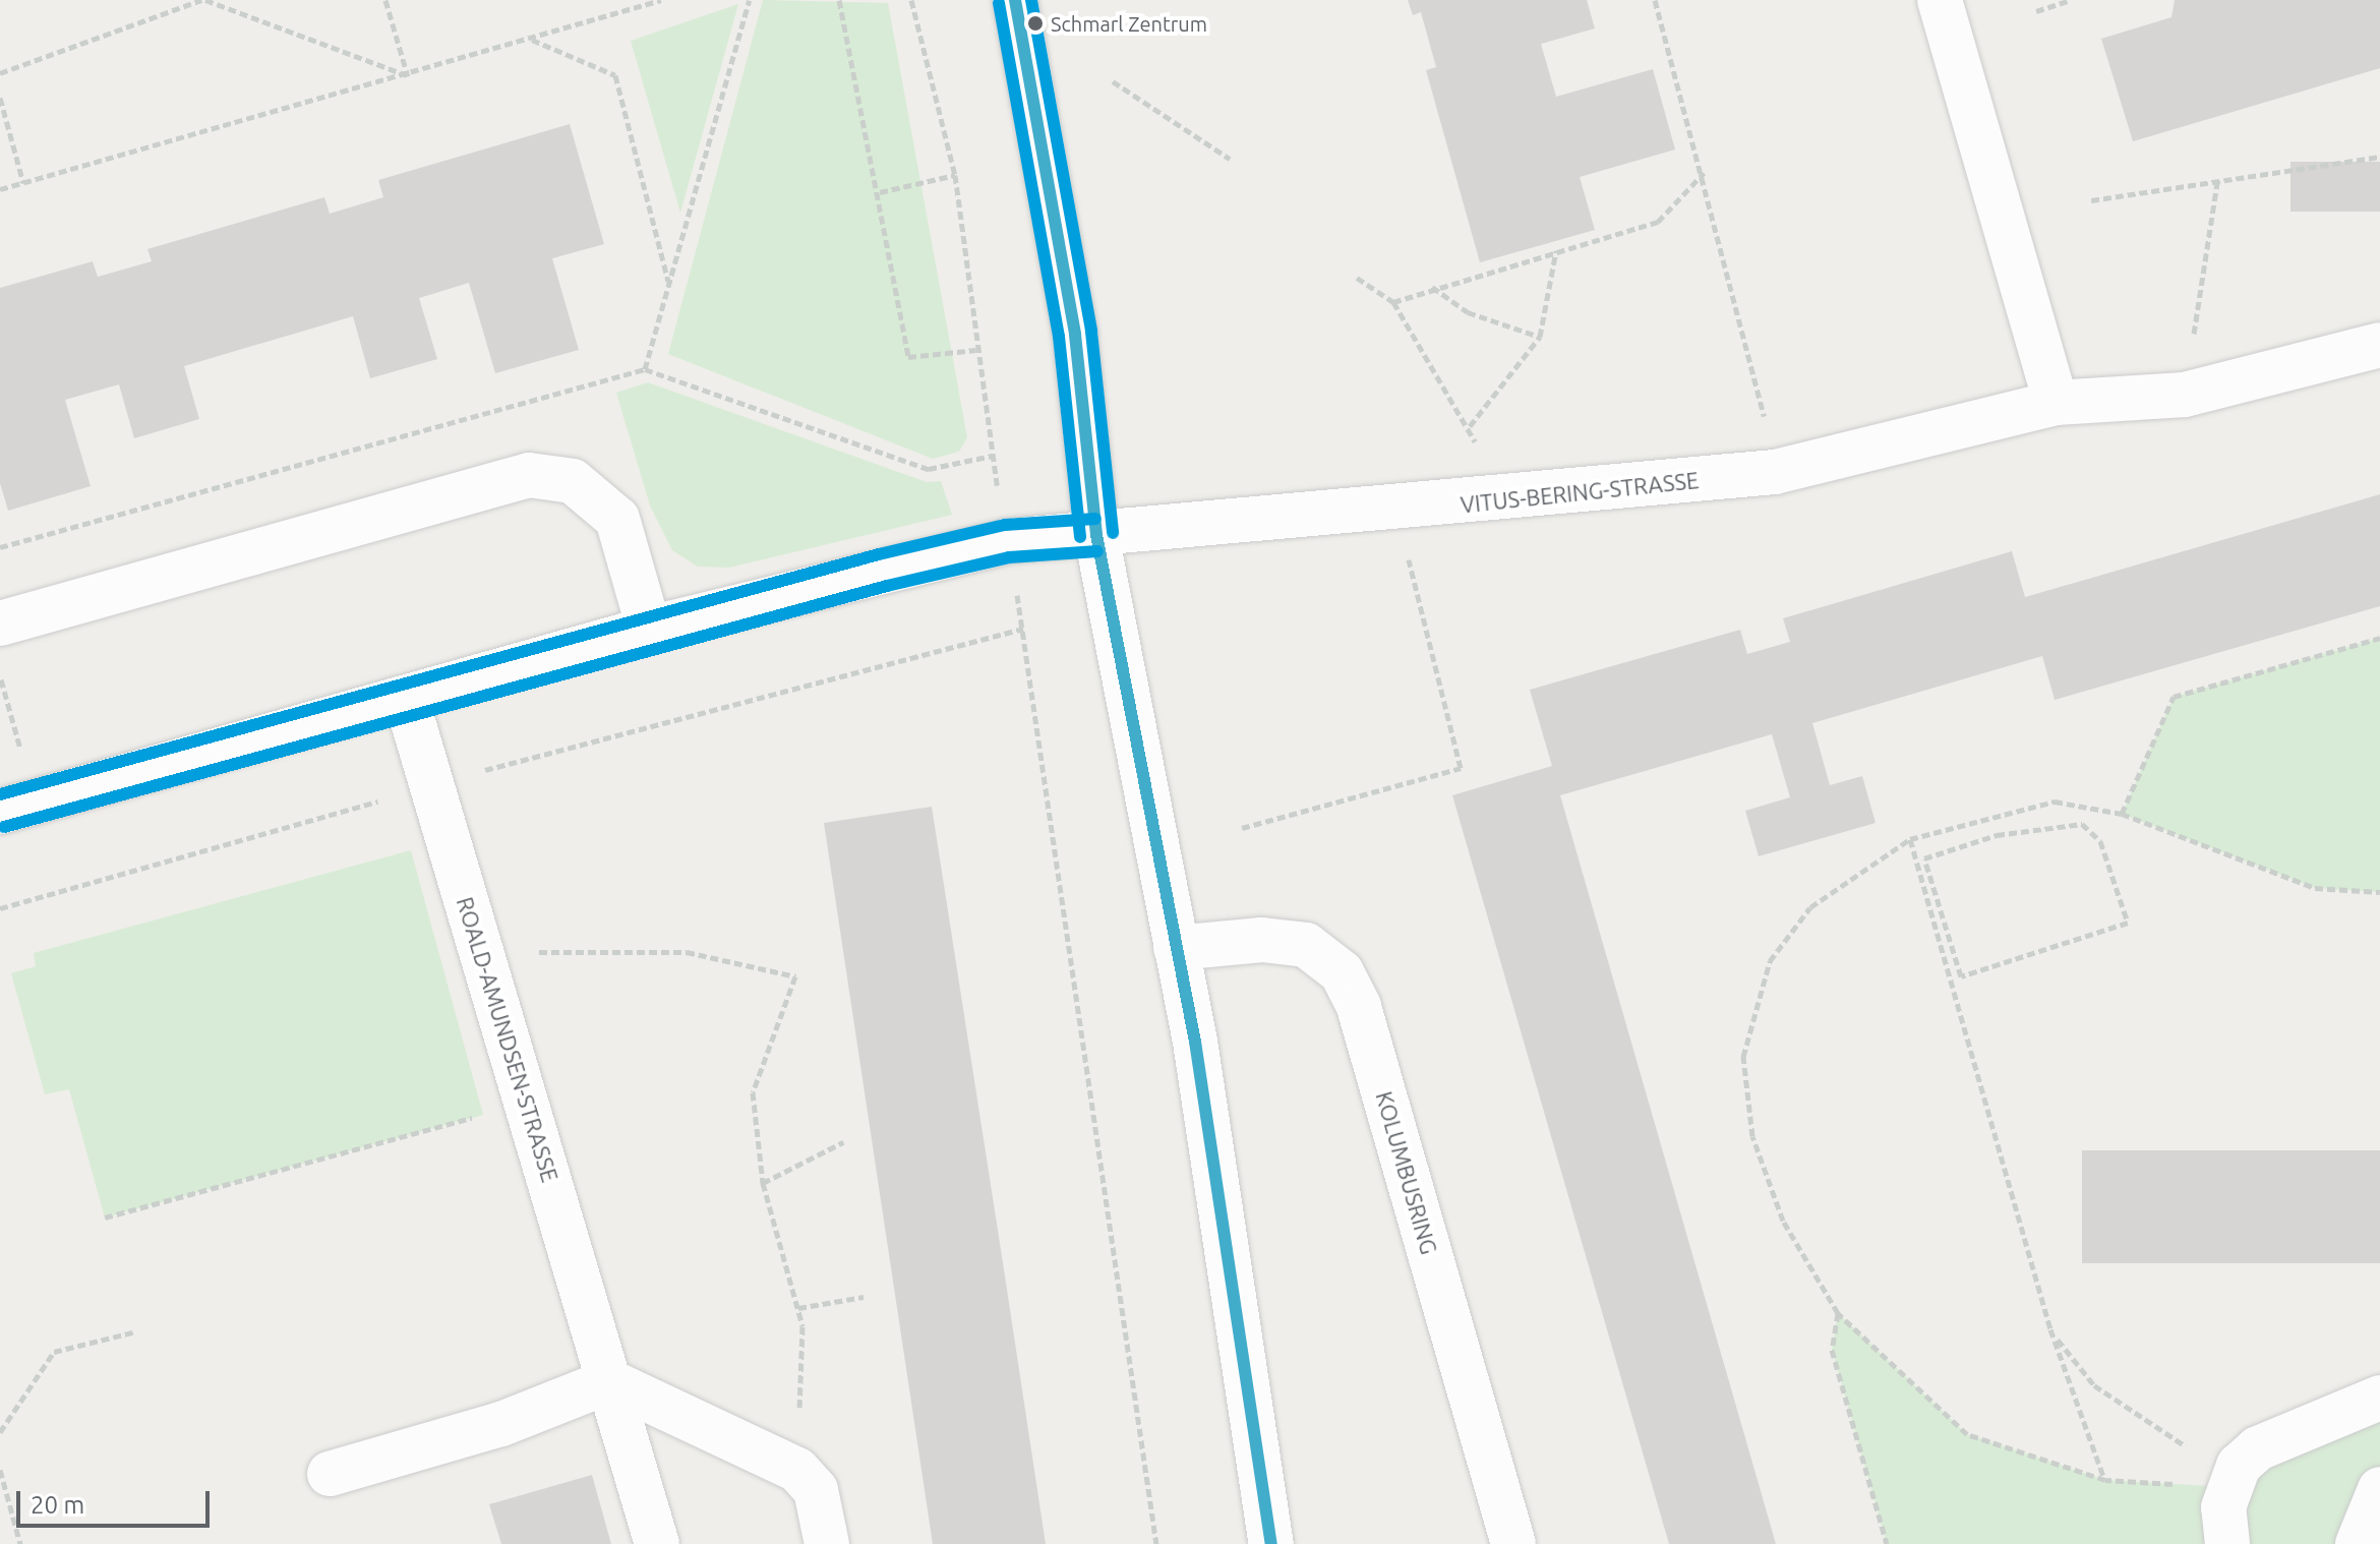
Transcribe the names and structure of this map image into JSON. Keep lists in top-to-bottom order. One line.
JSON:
{"streets":{"street":["VITUS-BERING-STRASSE","ROALD-AMUNDSEN-STRASSE","KOLUMBUSRING"]},"places":["Schmarl Zentrum"],"scale_bar":"20 m"}
